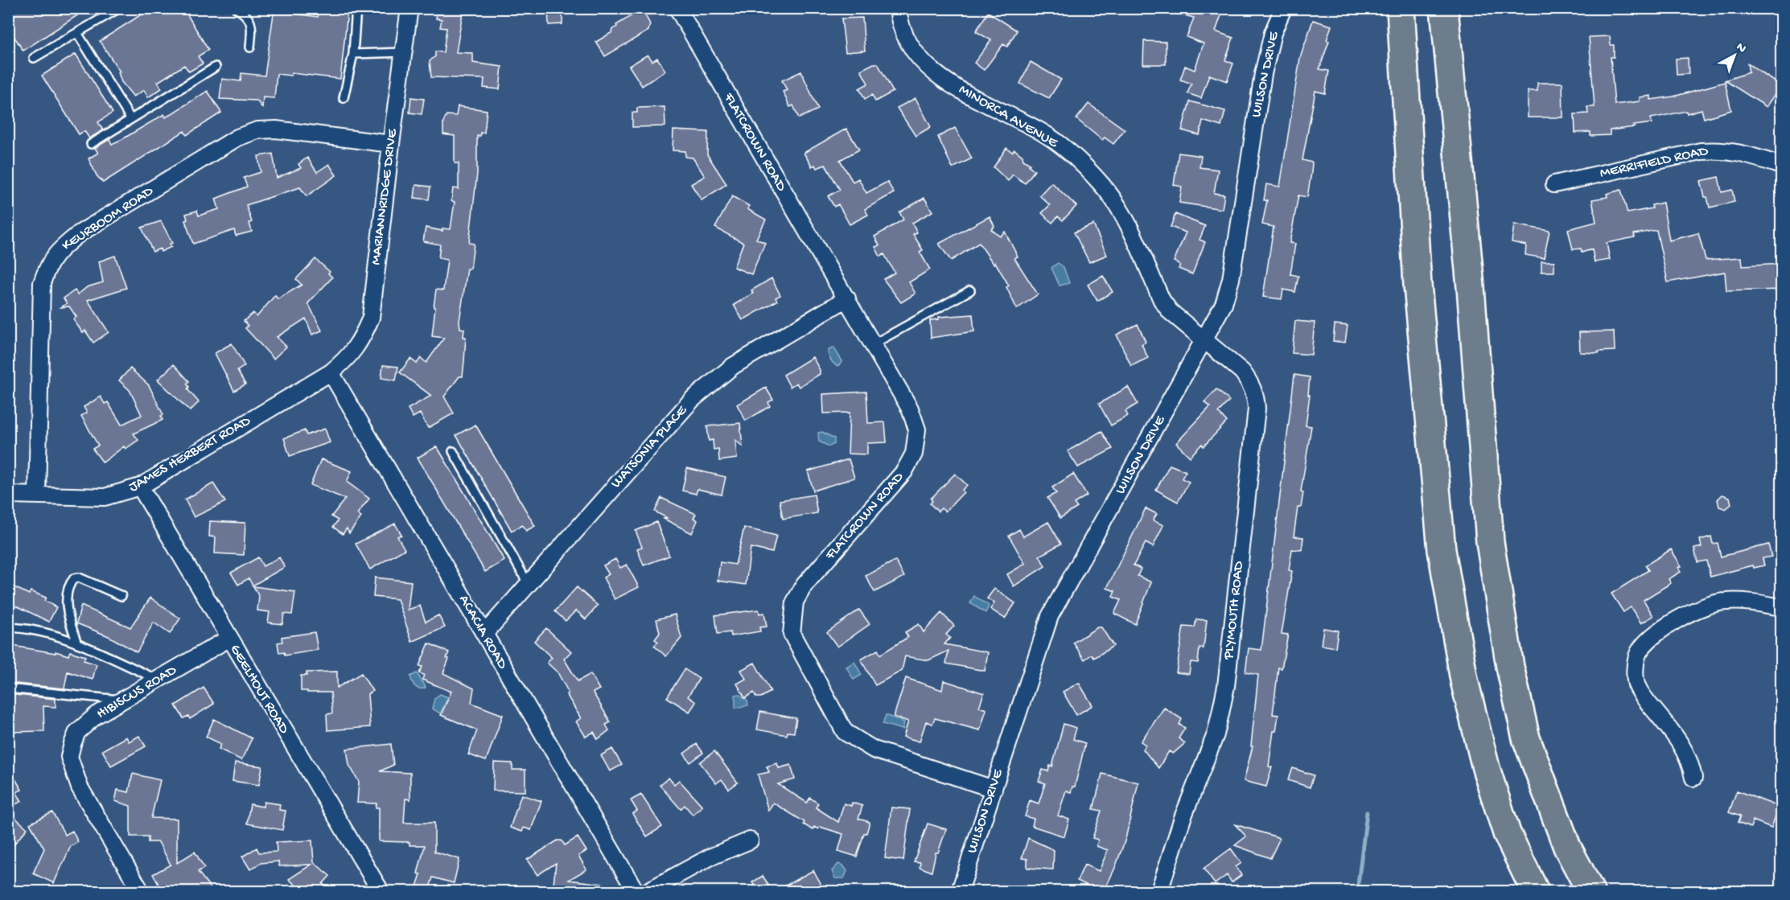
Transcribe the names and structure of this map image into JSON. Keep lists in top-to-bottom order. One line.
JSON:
{"streets":{"street":["WILSON DRIVE","MINORCA AVENUE","FLATCROWN ROAD","MERRIFIELD ROAD","MARIANNRIDGE DRIVE","KEURBOOM ROAD","WATSONIA PLACE","JAMES HERBERT ROAD","PLYMOUTH ROAD","ACACIA ROAD","GEELHOUT ROAD","HIBISCUS ROAD"]},"crossings":[["WILSON DRIVE","MINORCA AVENUE"],["WILSON DRIVE","FLATCROWN ROAD"],["WILSON DRIVE","PLYMOUTH ROAD"],["MINORCA AVENUE","PLYMOUTH ROAD"],["FLATCROWN ROAD","WATSONIA PLACE"],["MARIANNRIDGE DRIVE","KEURBOOM ROAD"],["MARIANNRIDGE DRIVE","JAMES HERBERT ROAD"],["MARIANNRIDGE DRIVE","ACACIA ROAD"],["KEURBOOM ROAD","JAMES HERBERT ROAD"],["WATSONIA PLACE","ACACIA ROAD"],["JAMES HERBERT ROAD","ACACIA ROAD"],["JAMES HERBERT ROAD","GEELHOUT ROAD"],["GEELHOUT ROAD","HIBISCUS ROAD"]],"north":"top right"}
